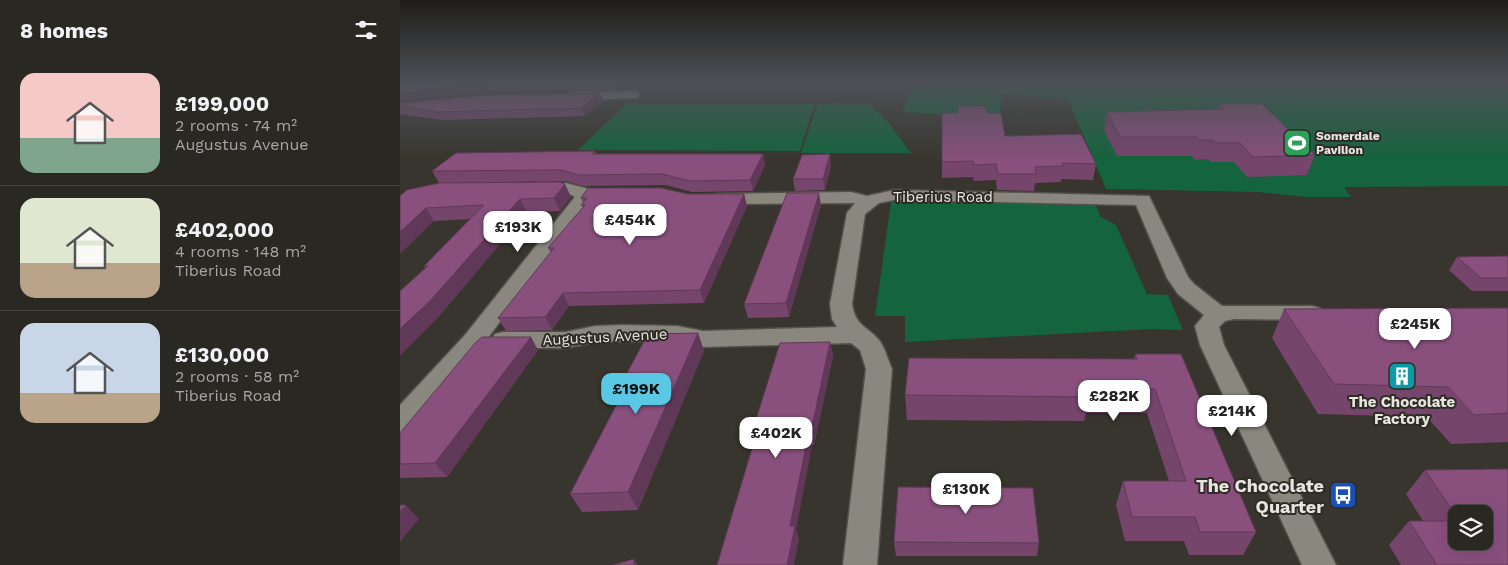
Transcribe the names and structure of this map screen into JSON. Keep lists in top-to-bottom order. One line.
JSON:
{"streets":{"street":["Tiberius Road","Augustus Avenue"]},"places":{"sports":["Somerdale Pavilion"],"building":["The Chocolate Factory"],"bus stop":["The Chocolate Quarter"]},"page":{"heading":"8 homes","list":[{"name":"£199,000","note":"2 rooms · 74 m² · Augustus Avenue"},{"name":"£402,000","note":"4 rooms · 148 m² · Tiberius Road"},{"name":"£130,000","note":"2 rooms · 58 m² · Tiberius Road"}],"price":["£454K","£193K","£245K","£199K","£282K","£214K","£402K","£130K"]}}
